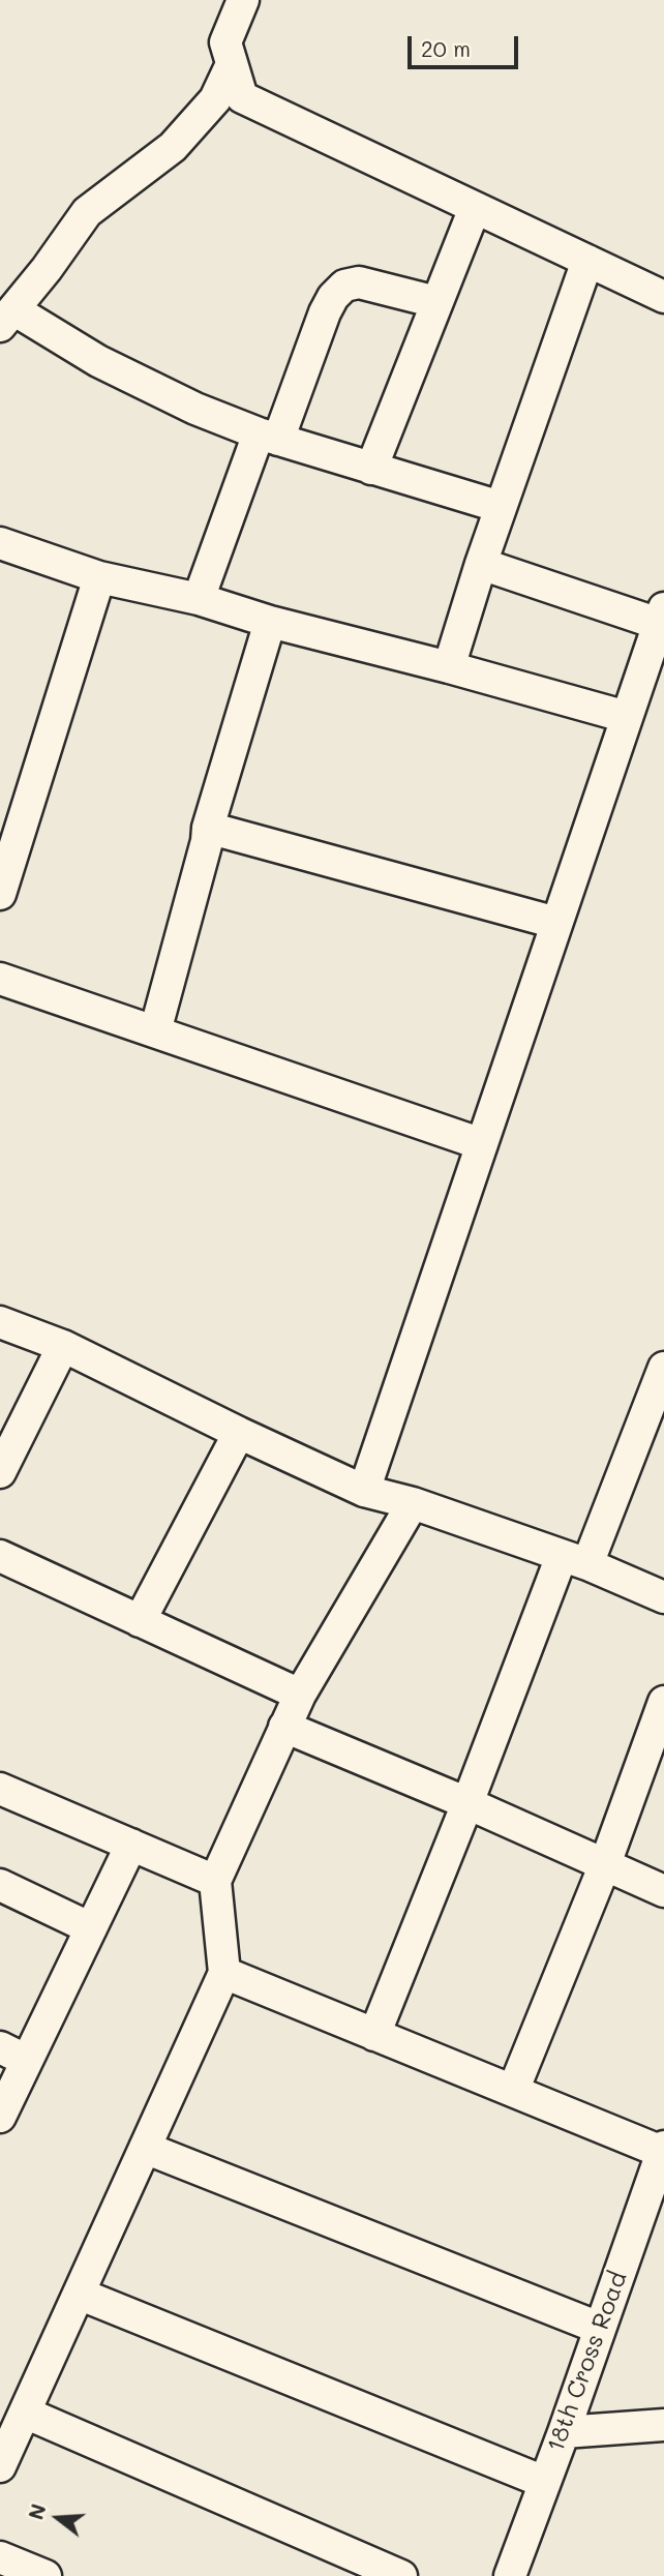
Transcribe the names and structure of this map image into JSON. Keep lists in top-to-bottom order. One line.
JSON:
{"streets":{"street":["18th Cross Road"]},"scale_bar":"20 m","north":"left"}
